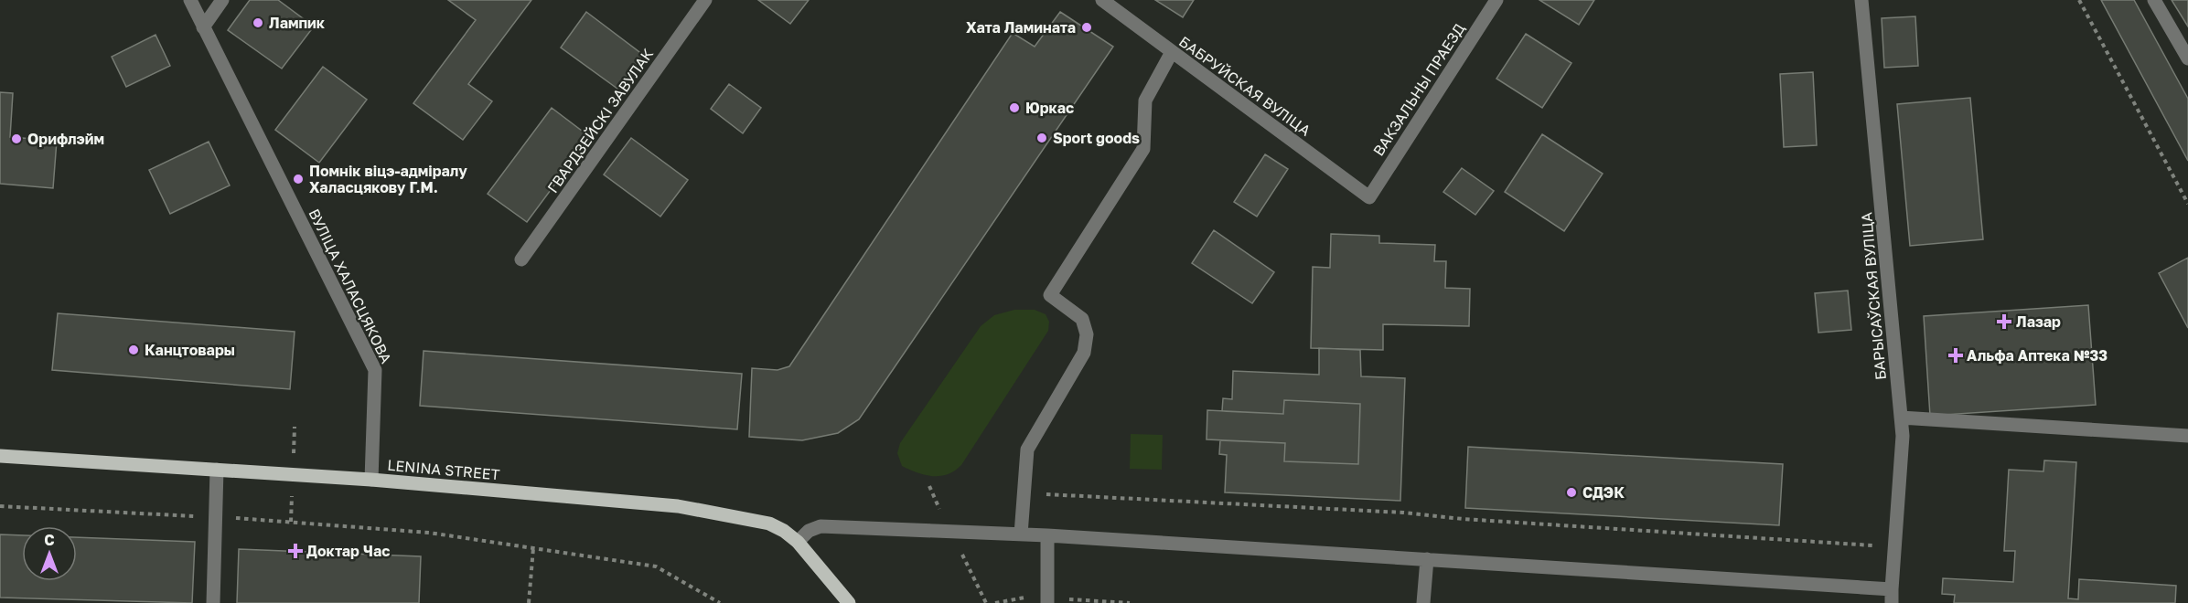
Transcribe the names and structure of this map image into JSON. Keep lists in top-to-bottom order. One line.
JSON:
{"streets":{"main road":["LENINA STREET"],"street":["БАБРУЙСКАЯ ВУЛІЦА","ВАКЗАЛЬНЫ ПРАЕЗД","ГВАРДЗЕЙСКІ ЗАВУЛАК","ВУЛІЦА ХАЛАСЦЯКОВА","БАРЫСАЎСКАЯ ВУЛІЦА"]},"crossings":[["БАБРУЙСКАЯ ВУЛІЦА","ВАКЗАЛЬНЫ ПРАЕЗД"],["ВУЛІЦА ХАЛАСЦЯКОВА","LENINA STREET"]],"places":{"other":["Лампик","Хата Ламината","Юркас","Sport goods","Орифлэйм","Помнік віцэ-адміралу Халасцякову Г.М.","Канцтовары","СДЭК"],"health":["Лазар","Альфа Аптека №33","Доктар Час"]},"north":"top"}
